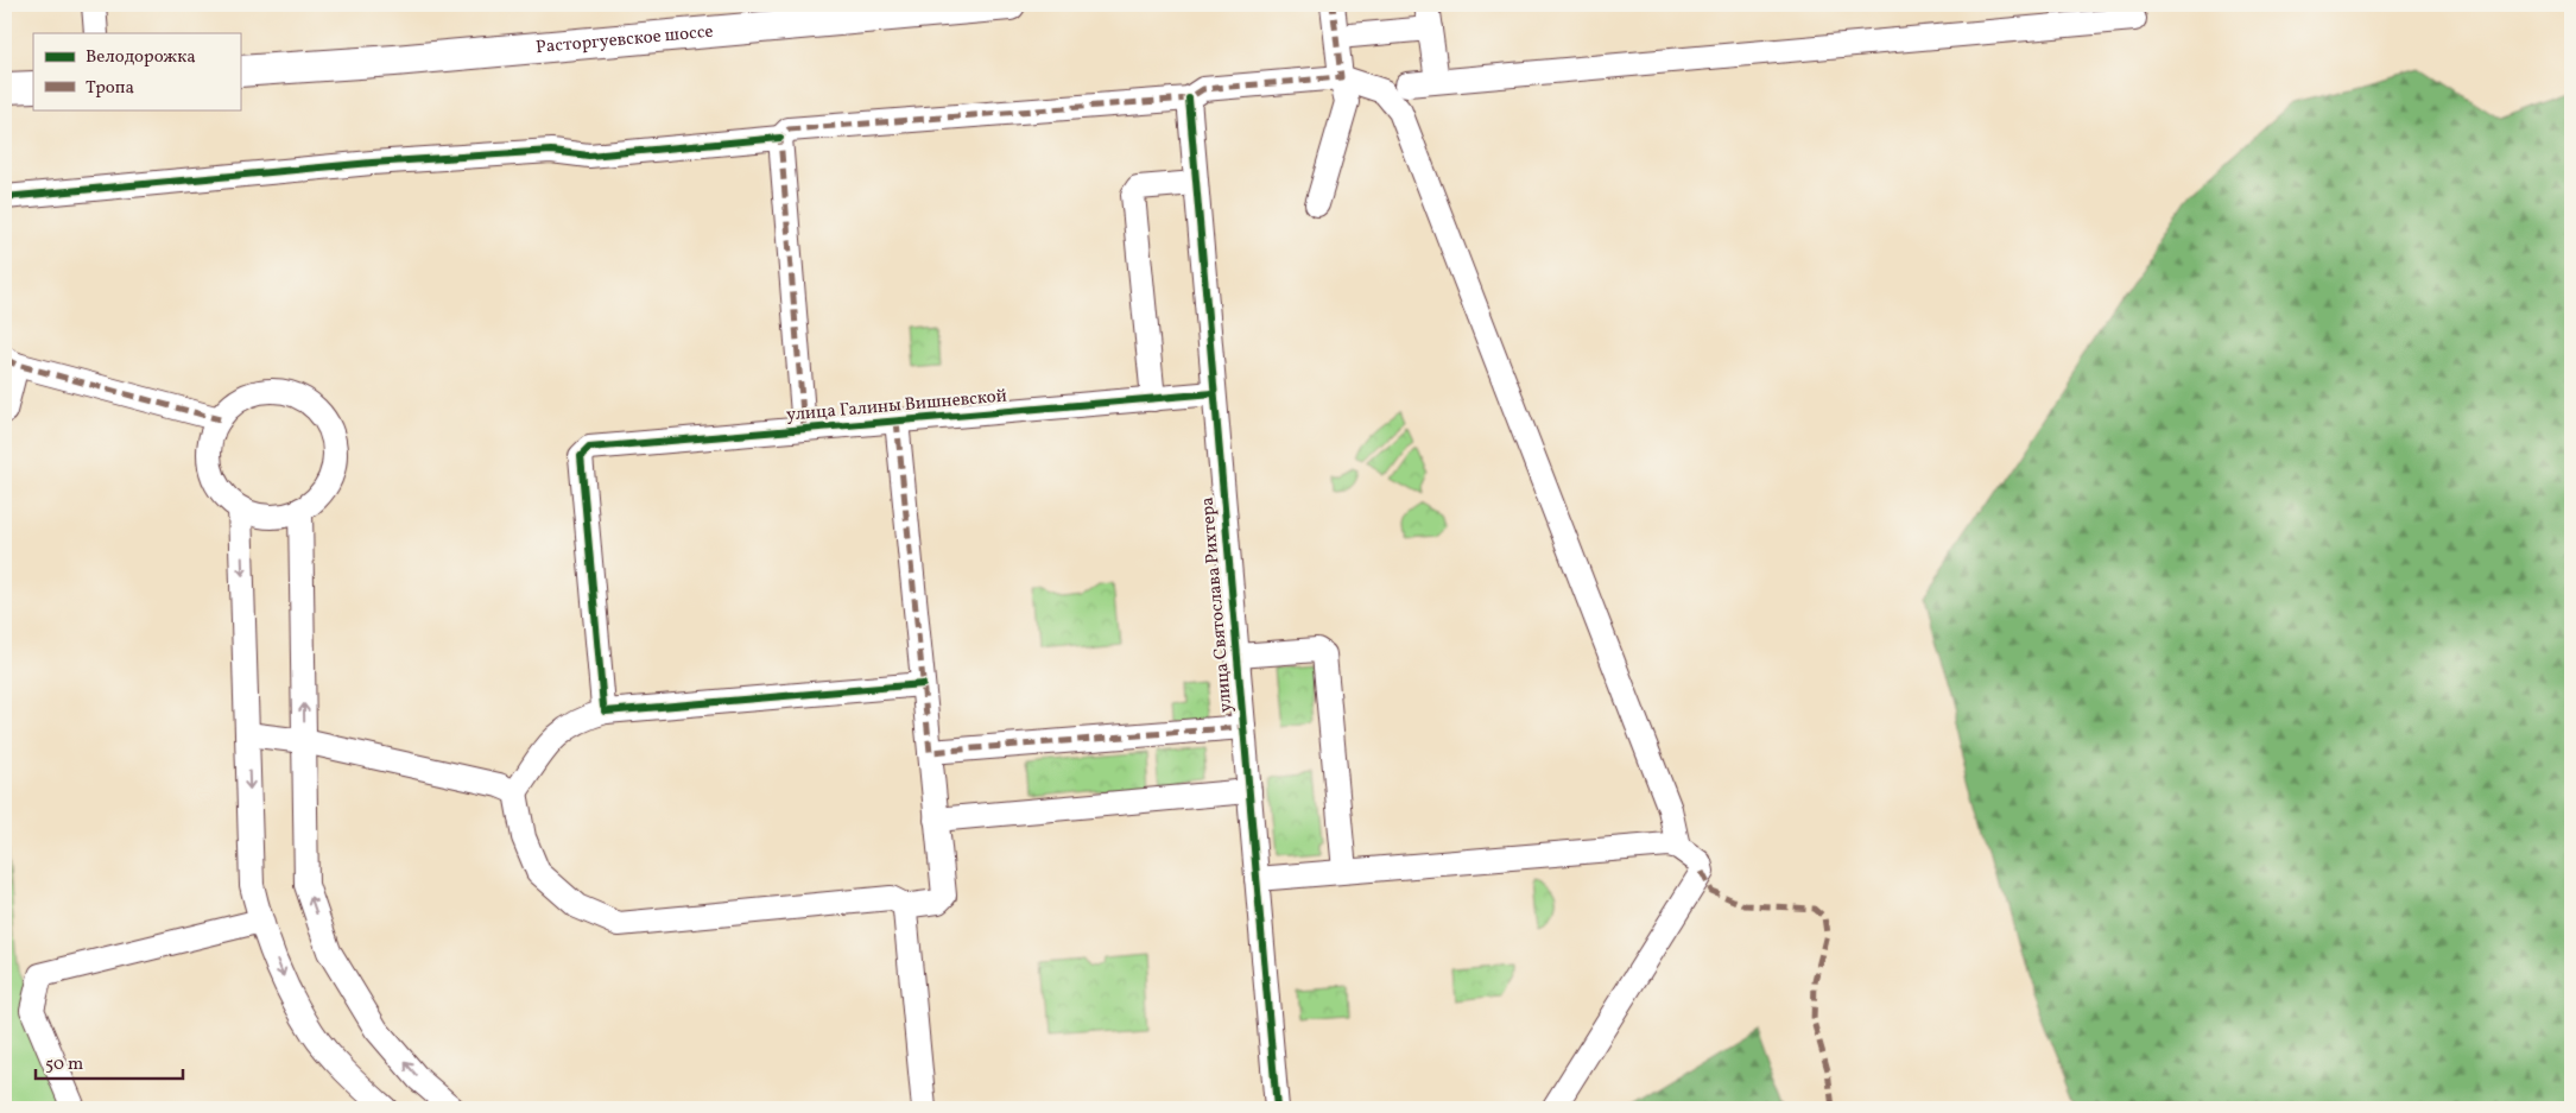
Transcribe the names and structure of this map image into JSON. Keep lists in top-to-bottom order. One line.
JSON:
{"streets":{"main road":["Расторгуевское шоссе"],"street":["улица Галины Вишневской","улица Святослава Рихтера"]},"crossings":[["улица Галины Вишневской","улица Святослава Рихтера"]],"legend":["Велодорожка","Тропа"],"scale_bar":"50 m"}
